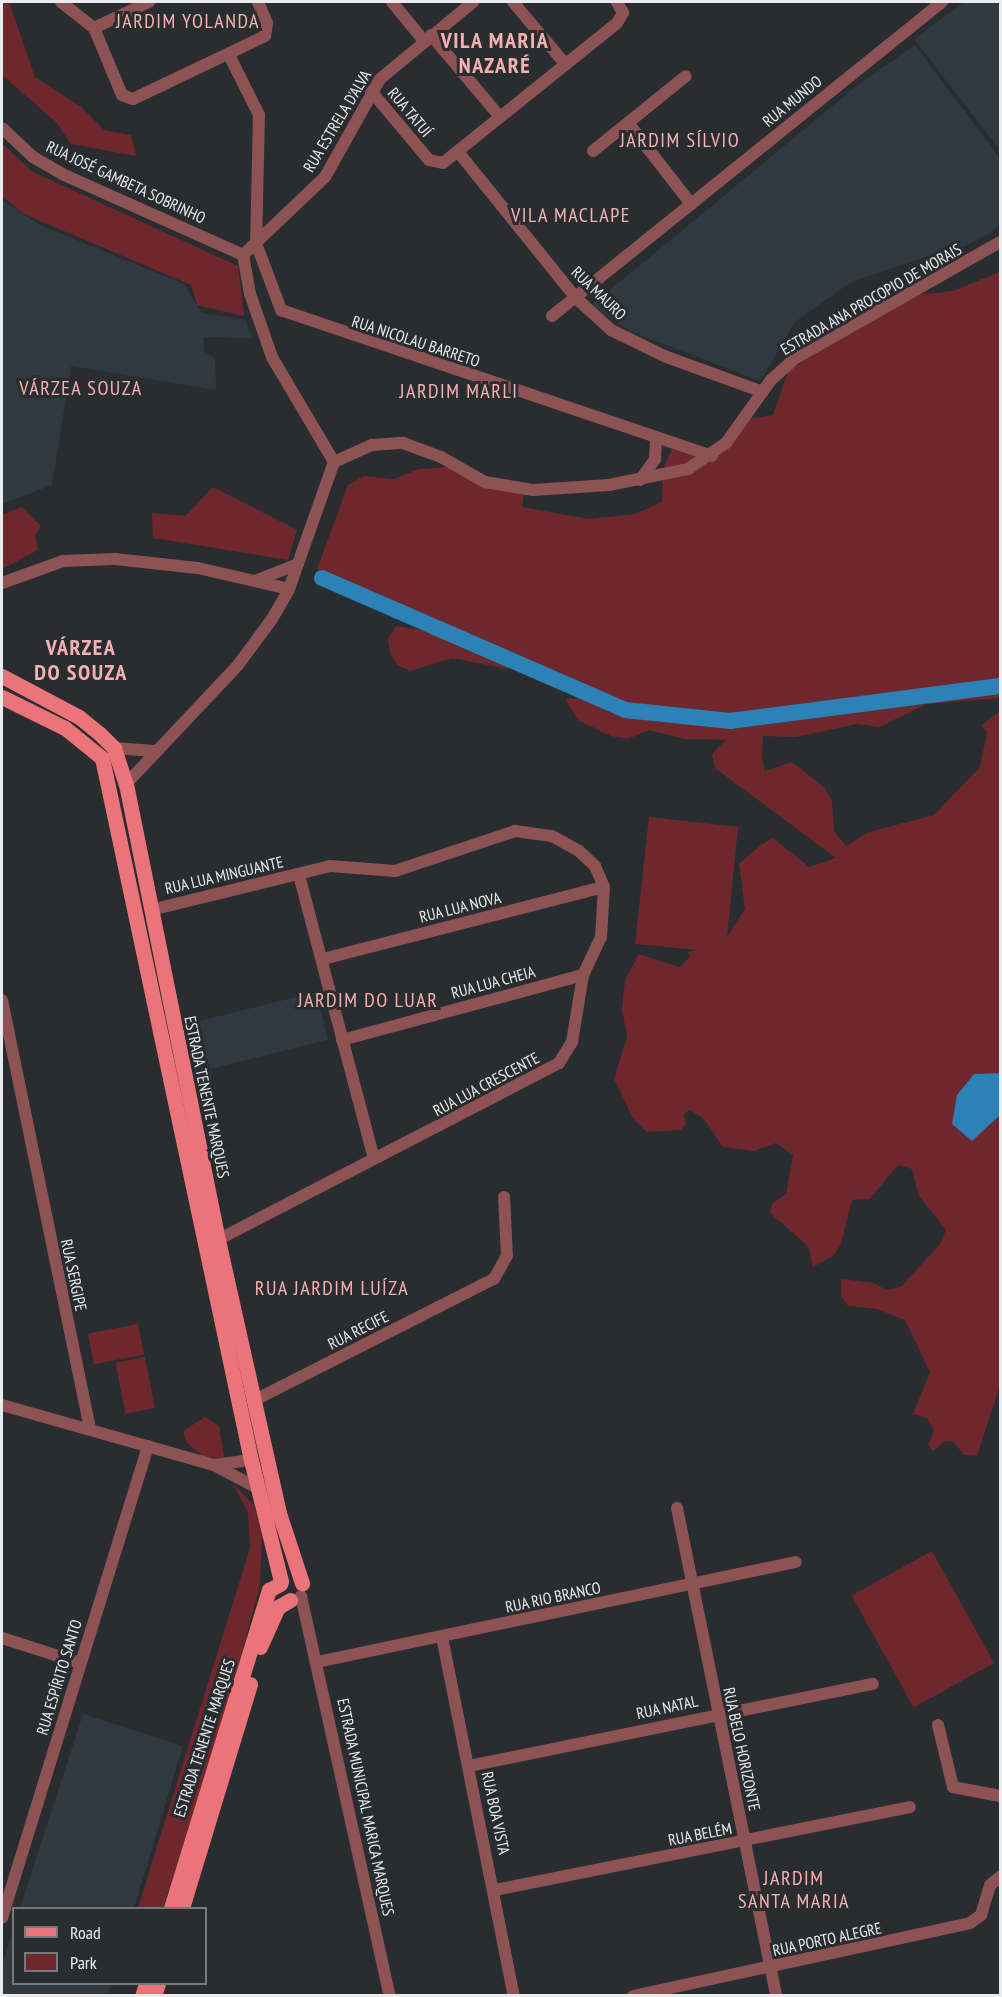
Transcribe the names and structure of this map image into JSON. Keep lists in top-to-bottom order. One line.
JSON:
{"streets":{"main road":["ESTRADA TENENTE MARQUES"],"street":["RUA MUNDO","RUA TATUÍ","RUA ESTRELA D'ALVA","RUA JOSÉ GAMBETA SOBRINHO","RUA MAURO","ESTRADA ANA PROCOPIO DE MORAIS","RUA NICOLAU BARRETO","RUA LUA MINGUANTE","RUA LUA NOVA","RUA LUA CHEIA","RUA LUA CRESCENTE","RUA SERGIPE","RUA RECIFE","RUA RIO BRANCO","RUA ESPÍRITO SANTO","RUA NATAL","RUA BELO HORIZONTE","ESTRADA MUNICIPAL MARICA MARQUES","RUA BOA VISTA","RUA BELÉM","RUA PORTO ALEGRE"]},"crossings":[["RUA MUNDO","RUA MAURO"],["RUA TATUÍ","RUA ESTRELA D'ALVA"],["RUA TATUÍ","RUA MAURO"],["RUA ESTRELA D'ALVA","RUA JOSÉ GAMBETA SOBRINHO"],["RUA ESTRELA D'ALVA","RUA NICOLAU BARRETO"],["RUA MAURO","ESTRADA ANA PROCOPIO DE MORAIS"],["ESTRADA ANA PROCOPIO DE MORAIS","RUA NICOLAU BARRETO"],["RUA LUA MINGUANTE","RUA LUA NOVA"],["RUA LUA MINGUANTE","RUA LUA CHEIA"],["RUA LUA MINGUANTE","RUA LUA CRESCENTE"],["RUA LUA MINGUANTE","ESTRADA TENENTE MARQUES"],["RUA LUA NOVA","RUA LUA CRESCENTE"],["RUA LUA CHEIA","RUA LUA CRESCENTE"],["RUA LUA CRESCENTE","ESTRADA TENENTE MARQUES"],["ESTRADA TENENTE MARQUES","RUA RECIFE"],["ESTRADA TENENTE MARQUES","ESTRADA MUNICIPAL MARICA MARQUES"],["RUA RIO BRANCO","RUA BELO HORIZONTE"],["RUA RIO BRANCO","ESTRADA MUNICIPAL MARICA MARQUES"],["RUA RIO BRANCO","RUA BOA VISTA"],["RUA NATAL","RUA BELO HORIZONTE"],["RUA NATAL","RUA BOA VISTA"],["RUA BELO HORIZONTE","RUA BELÉM"],["RUA BELO HORIZONTE","RUA PORTO ALEGRE"],["RUA BOA VISTA","RUA BELÉM"]],"districts":["JARDIM YOLANDA","VILA MARIA NAZARÉ","JARDIM SÍLVIO","VILA MACLAPE","VÁRZEA SOUZA","JARDIM MARLI","VÁRZEA DO SOUZA","JARDIM DO LUAR","RUA JARDIM LUÍZA","JARDIM SANTA MARIA"],"legend":["Road","Park"]}
